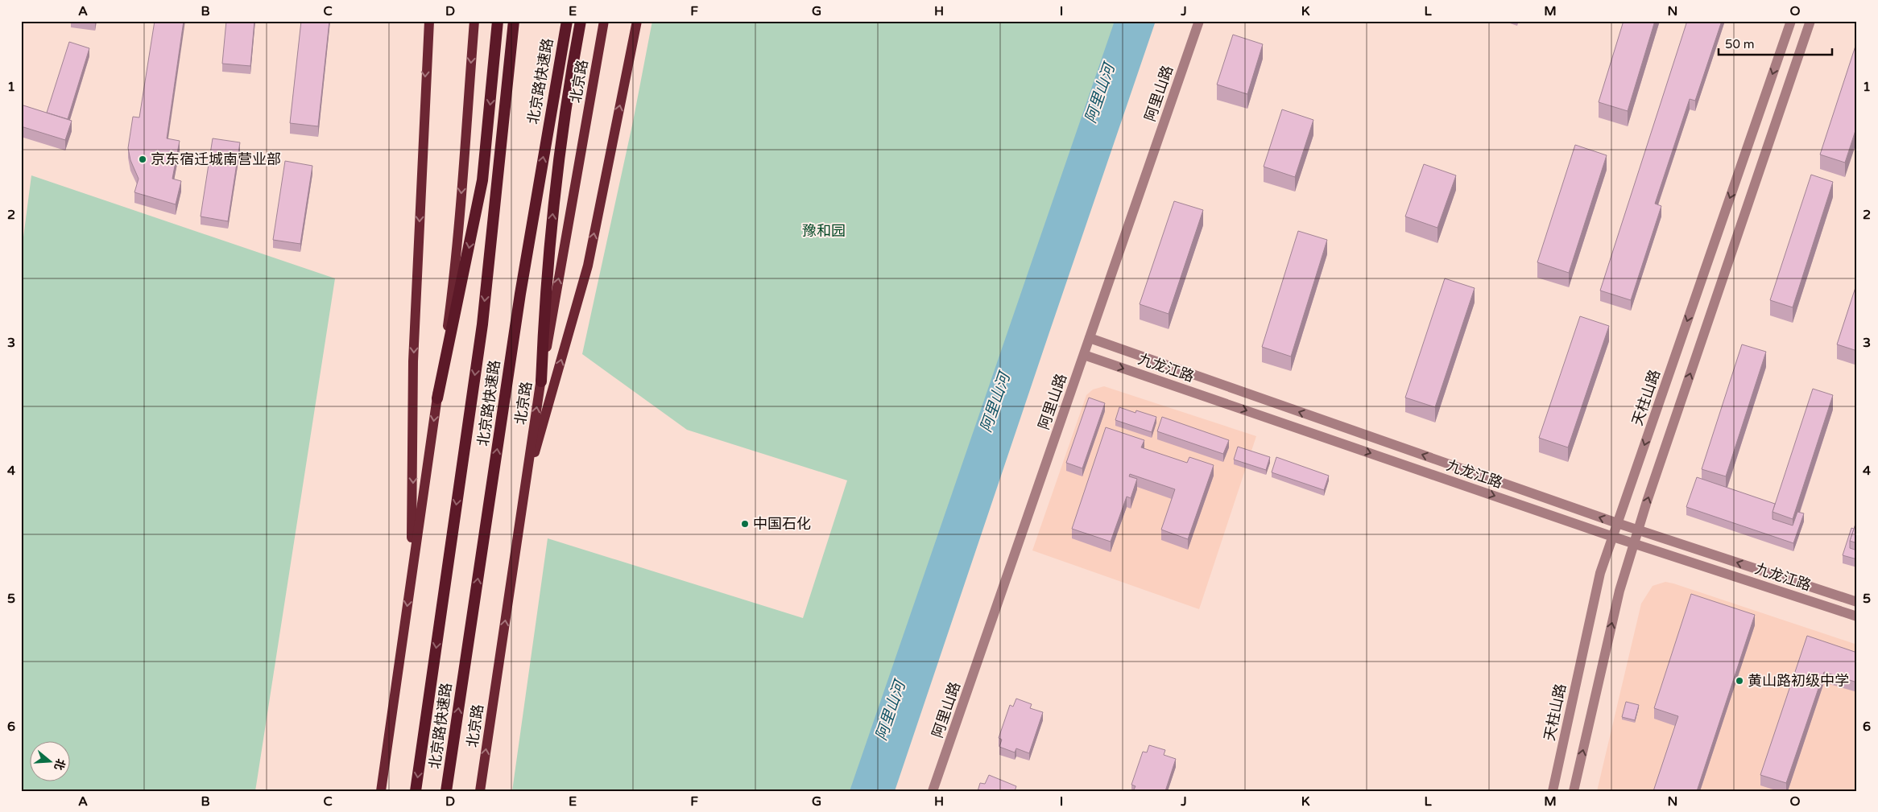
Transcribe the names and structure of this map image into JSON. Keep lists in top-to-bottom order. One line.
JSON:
{"streets":{"highway":["北京路快速路"],"main road":["北京路"],"street":["阿里山路","九龙江路","天柱山路"]},"crossings":[["阿里山路","九龙江路"],["九龙江路","天柱山路"]],"water":["阿里山河"],"parks":["豫和园"],"places":["京东宿迁城南营业部","中国石化","黄山路初级中学"],"scale_bar":"50 m","north":"right","grid":{"columns":["A","B","C","D","E","F","G","H","I","J","K","L","M","N","O"],"rows":["1","2","3","4","5","6"]}}
